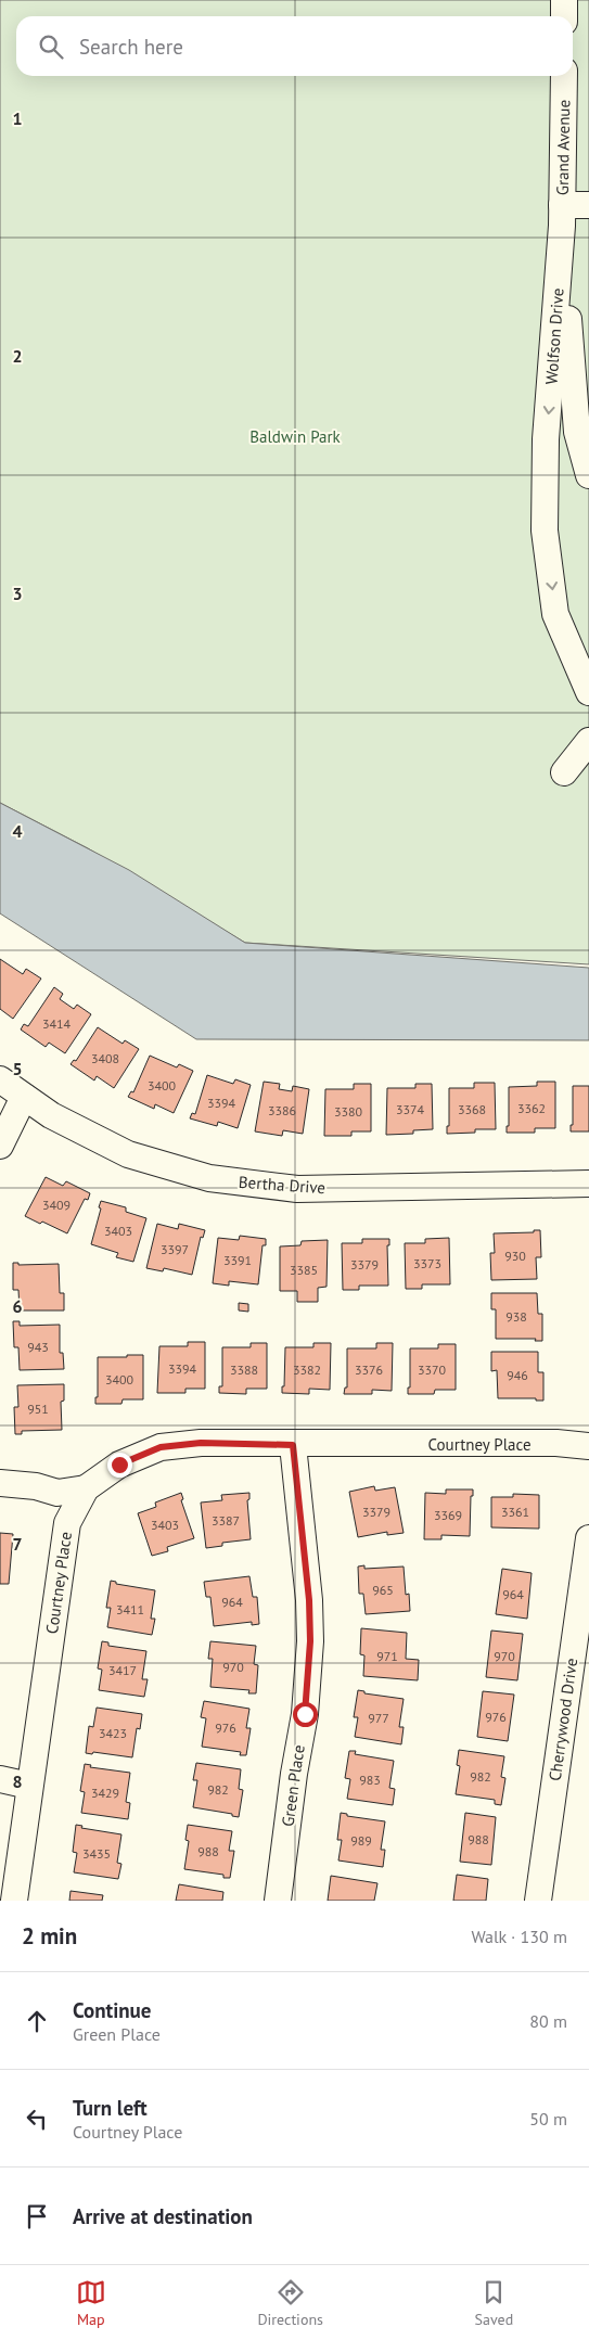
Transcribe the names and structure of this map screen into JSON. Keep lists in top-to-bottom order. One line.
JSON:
{"streets":{"street":["Grand Avenue","Wolfson Drive","Bertha Drive","Courtney Place","Cherrywood Drive","Green Place"]},"crossings":[["Grand Avenue","Wolfson Drive"],["Courtney Place","Green Place"]],"parks":["Baldwin Park"],"house_numbers":["3414","3408","3400","3394","3362","3374","3368","3386","3380","3409","3403","3397","930","3391","3373","3379","3385","938","943","3394","3388","3382","3376","3370","946","3400","951","3379","3361","3369","3387","3403","965","964","964","3411","971","970","970","3417","976","977","976","3423","982","983","982","3429","988","989","988","3435"],"page":{"search":"Search here","heading":["2 min","Walk · 130 m"],"list":[["Continue","Green Place","80 m"],["Turn left","Courtney Place","50 m"],"Arrive at destination"],"nav":["Map","Directions","Saved"]},"grid":{"rows":["1","2","3","4","5","6","7","8"]}}
